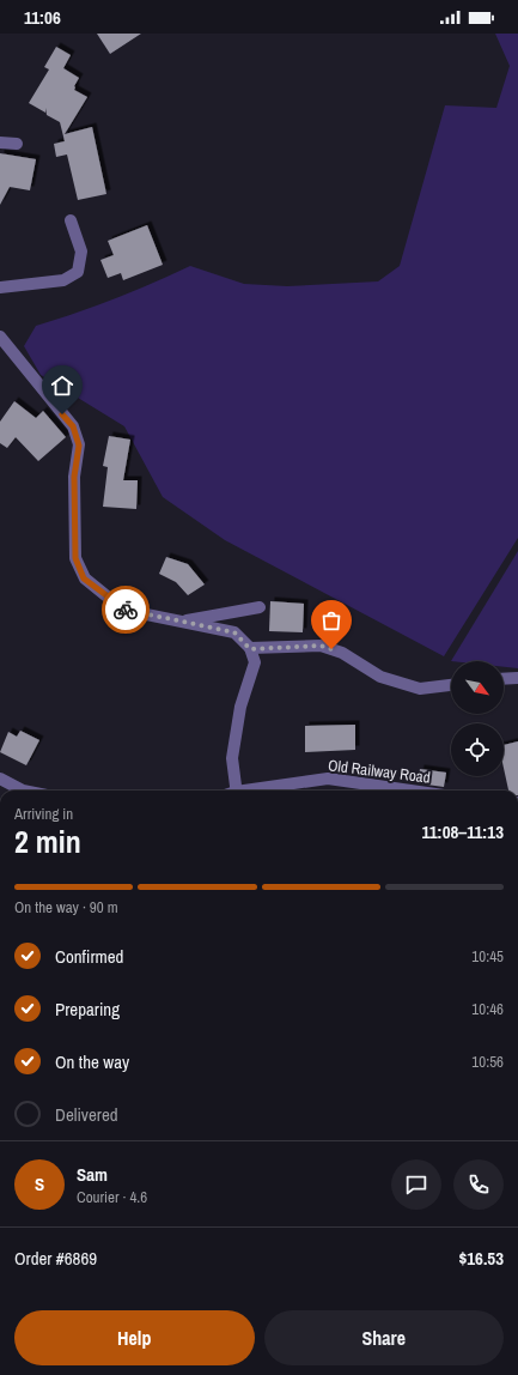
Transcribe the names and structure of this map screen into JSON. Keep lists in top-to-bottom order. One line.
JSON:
{"streets":{"street":["Old Railway Road"]},"north":"bottom right","page":{"status":"11:06","heading":["2 min","Arriving in","11:08–11:13"],"panel":["Sam","Courier · 4.6","Order #6869","$16.53"],"bar":"On the way · 90 m","list":[["Confirmed","10:45"],["Preparing","10:46"],["On the way","10:56"],"Delivered"],"round":"S","buttons":["Help","Share"]}}
